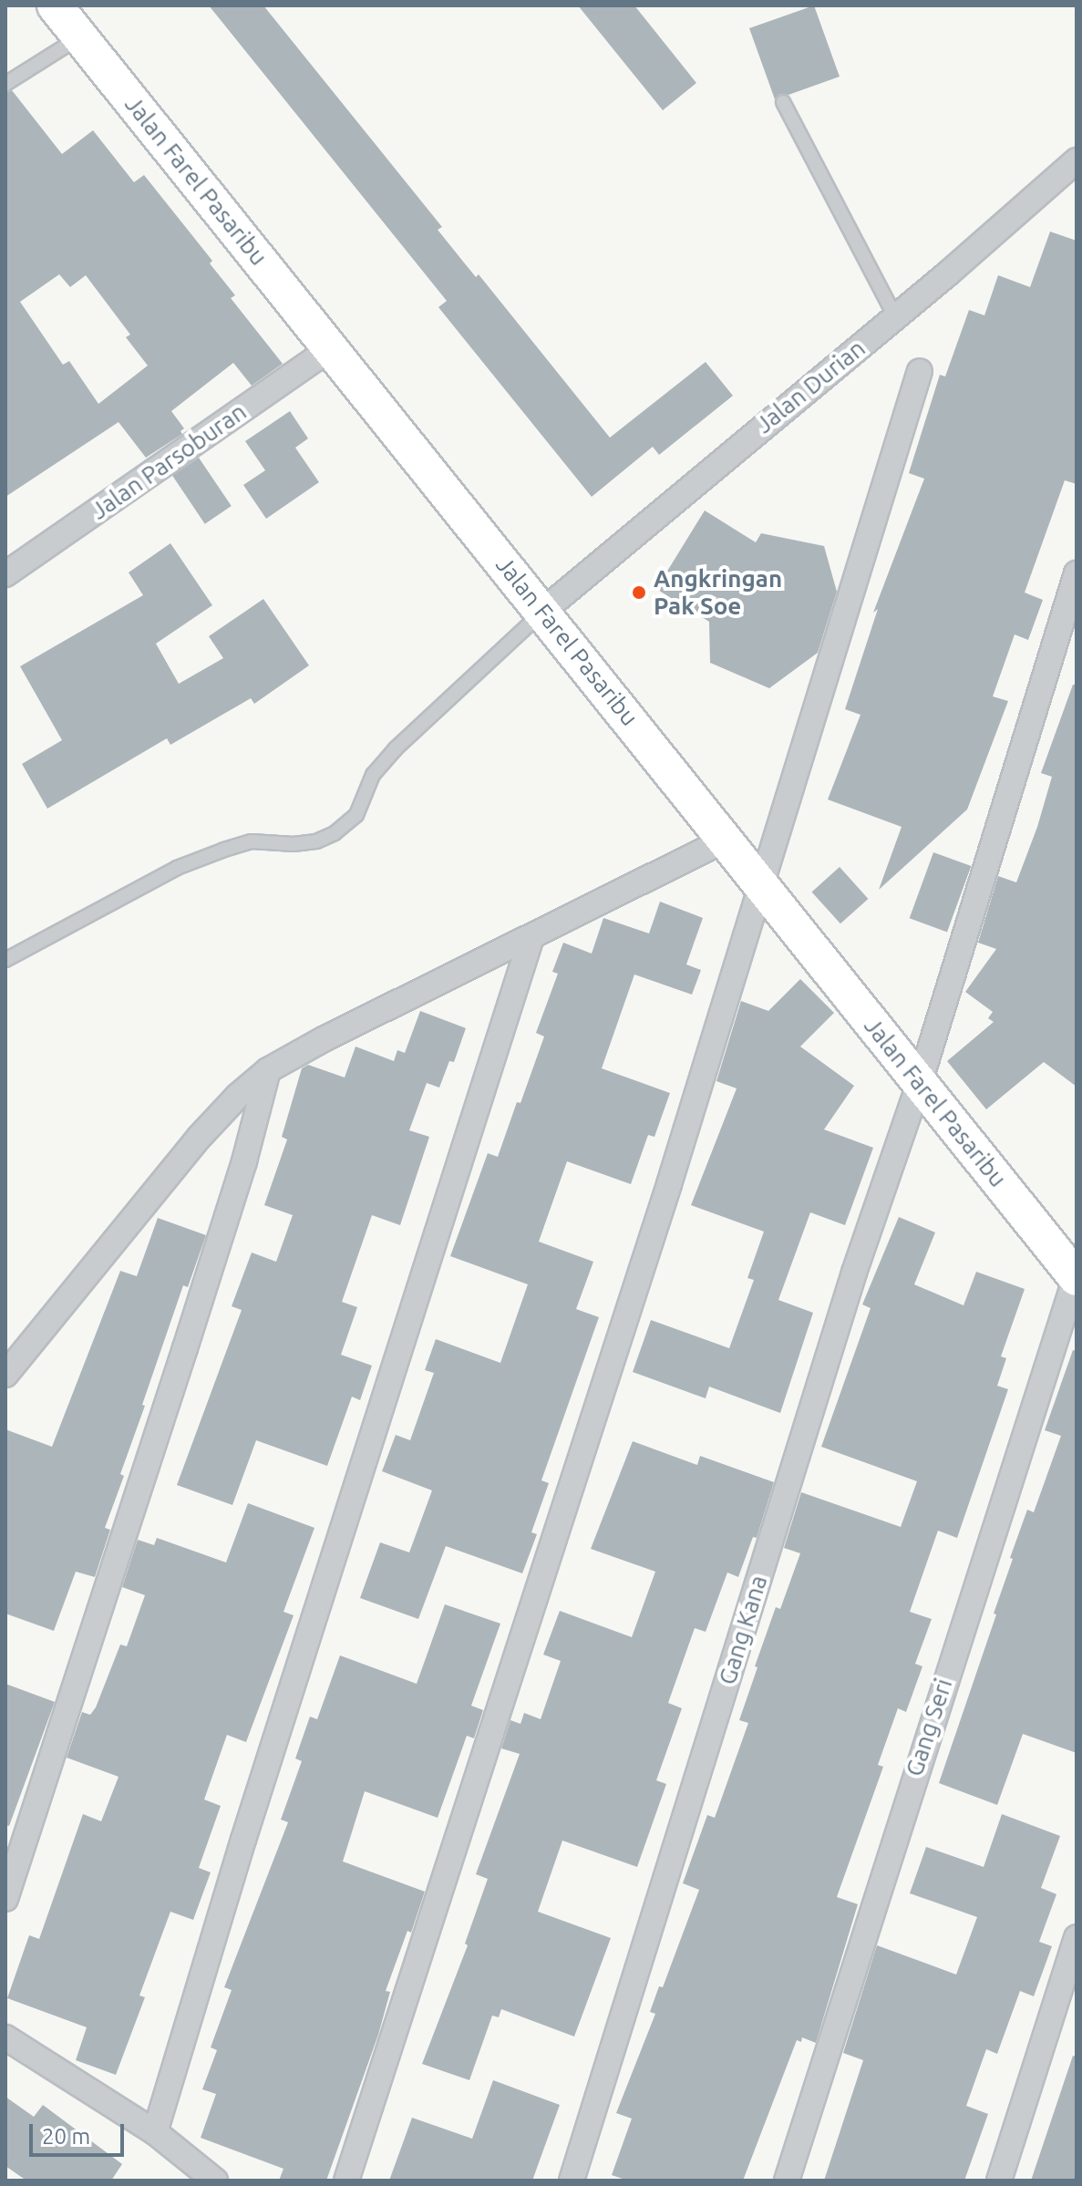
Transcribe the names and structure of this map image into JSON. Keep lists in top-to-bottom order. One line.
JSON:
{"streets":{"street":["Jalan Farel Pasaribu","Jalan Durian","Jalan Parsoburan","Gang Kana","Gang Seri"]},"crossings":[["Jalan Farel Pasaribu","Jalan Durian"],["Jalan Farel Pasaribu","Jalan Parsoburan"],["Jalan Farel Pasaribu","Gang Kana"],["Jalan Farel Pasaribu","Gang Seri"]],"places":["Angkringan Pak Soe"],"scale_bar":"20 m"}
